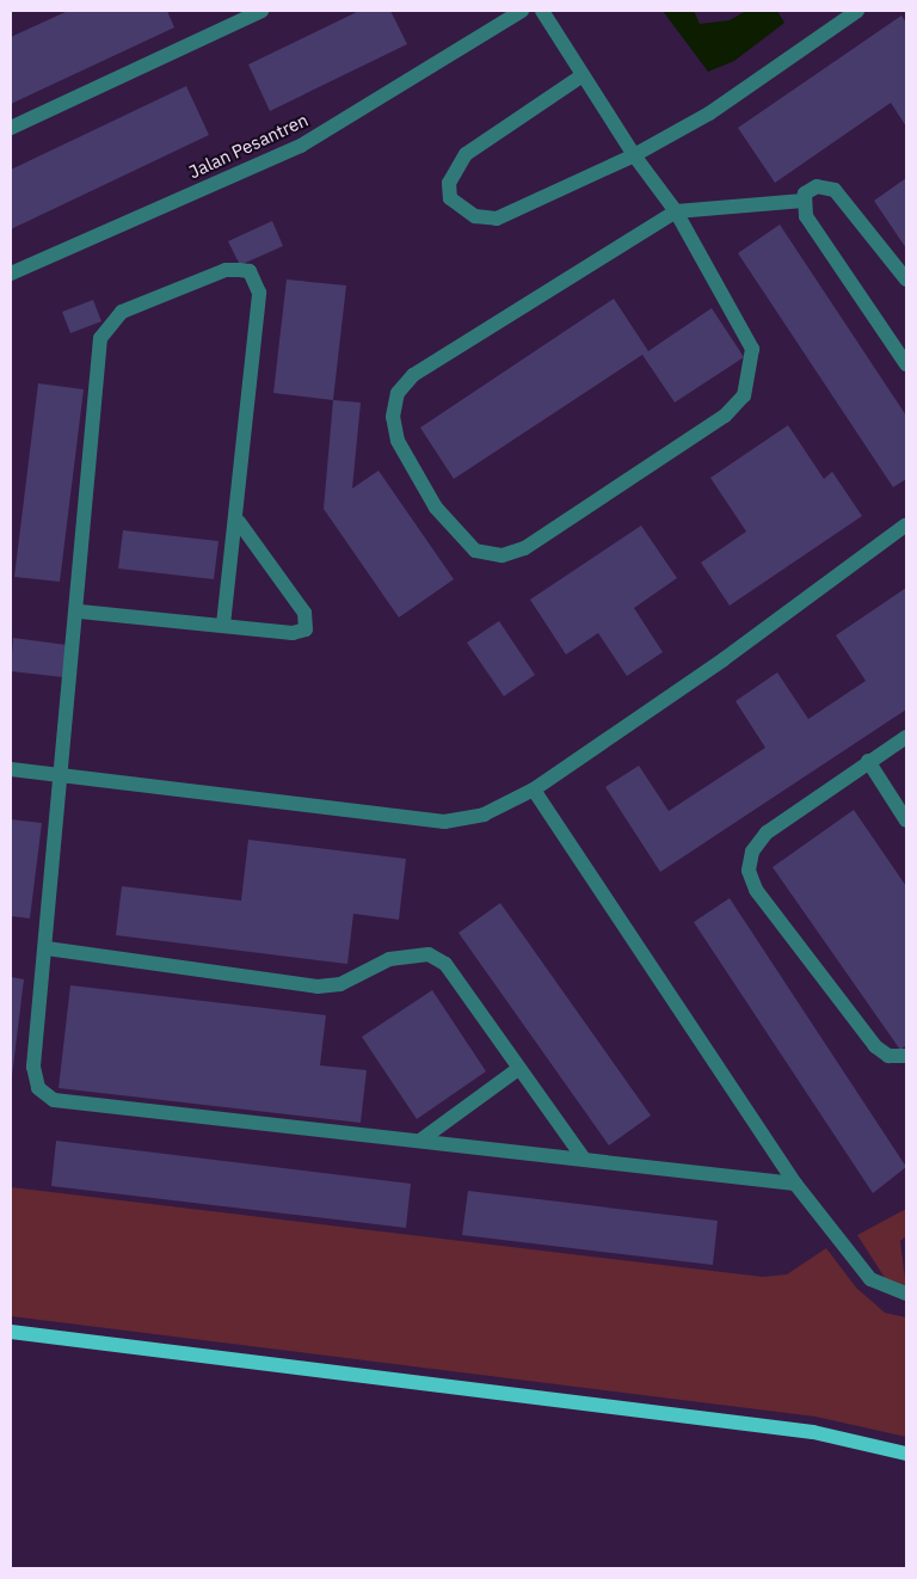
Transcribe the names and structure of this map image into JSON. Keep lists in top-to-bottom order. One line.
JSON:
{"streets":{"street":["Jalan Pesantren"]}}
